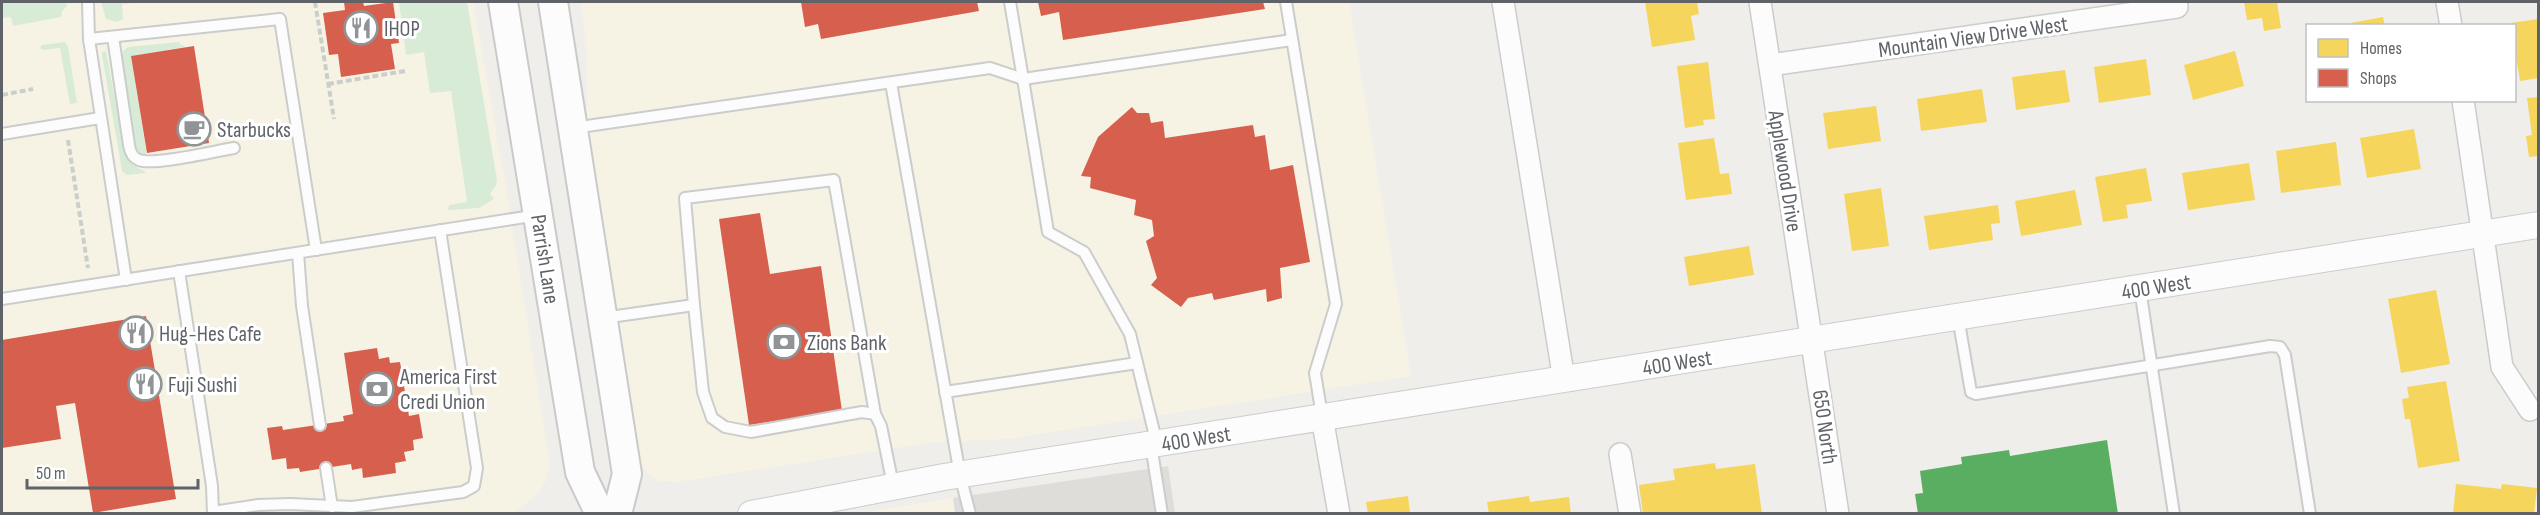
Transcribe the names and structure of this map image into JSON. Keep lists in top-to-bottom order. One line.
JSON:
{"streets":{"main road":["Parrish Lane"],"street":["Mountain View Drive West","Applewood Drive","400 West","650 North"]},"crossings":[["Mountain View Drive West","Applewood Drive"],["Applewood Drive","400 West"],["Applewood Drive","650 North"],["400 West","650 North"]],"places":{"restaurant":["IHOP","Hug-Hes Cafe","Fuji Sushi"],"cafe":["Starbucks"],"bank":["Zions Bank","America First Credi Union"]},"legend":["Homes","Shops"],"scale_bar":"50 m"}
